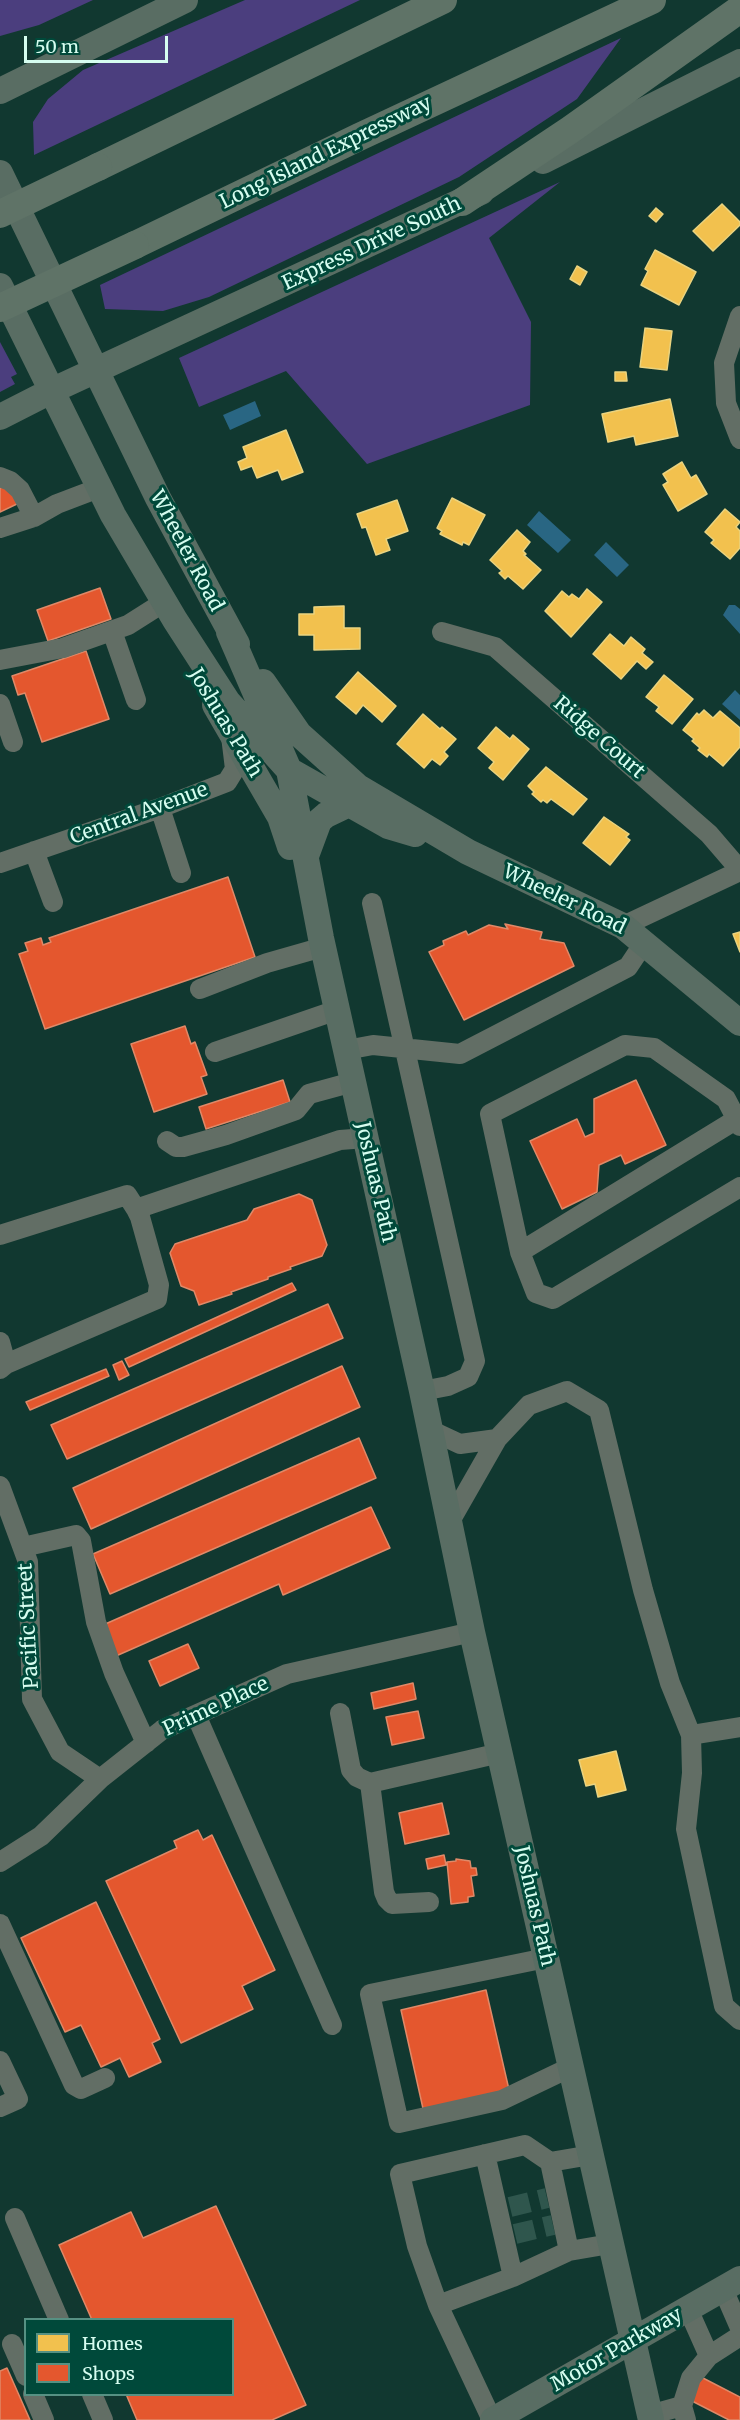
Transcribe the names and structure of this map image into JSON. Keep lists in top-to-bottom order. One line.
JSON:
{"streets":{"highway":["Long Island Expressway"],"main road":["Express Drive South","Wheeler Road","Joshuas Path","Motor Parkway"],"street":["Ridge Court","Central Avenue","Pacific Street","Prime Place"]},"crossings":[["Express Drive South","Wheeler Road"],["Wheeler Road","Joshuas Path"],["Joshuas Path","Central Avenue"],["Joshuas Path","Prime Place"],["Joshuas Path","Motor Parkway"],["Pacific Street","Prime Place"]],"legend":["Homes","Shops"],"scale_bar":"50 m"}
